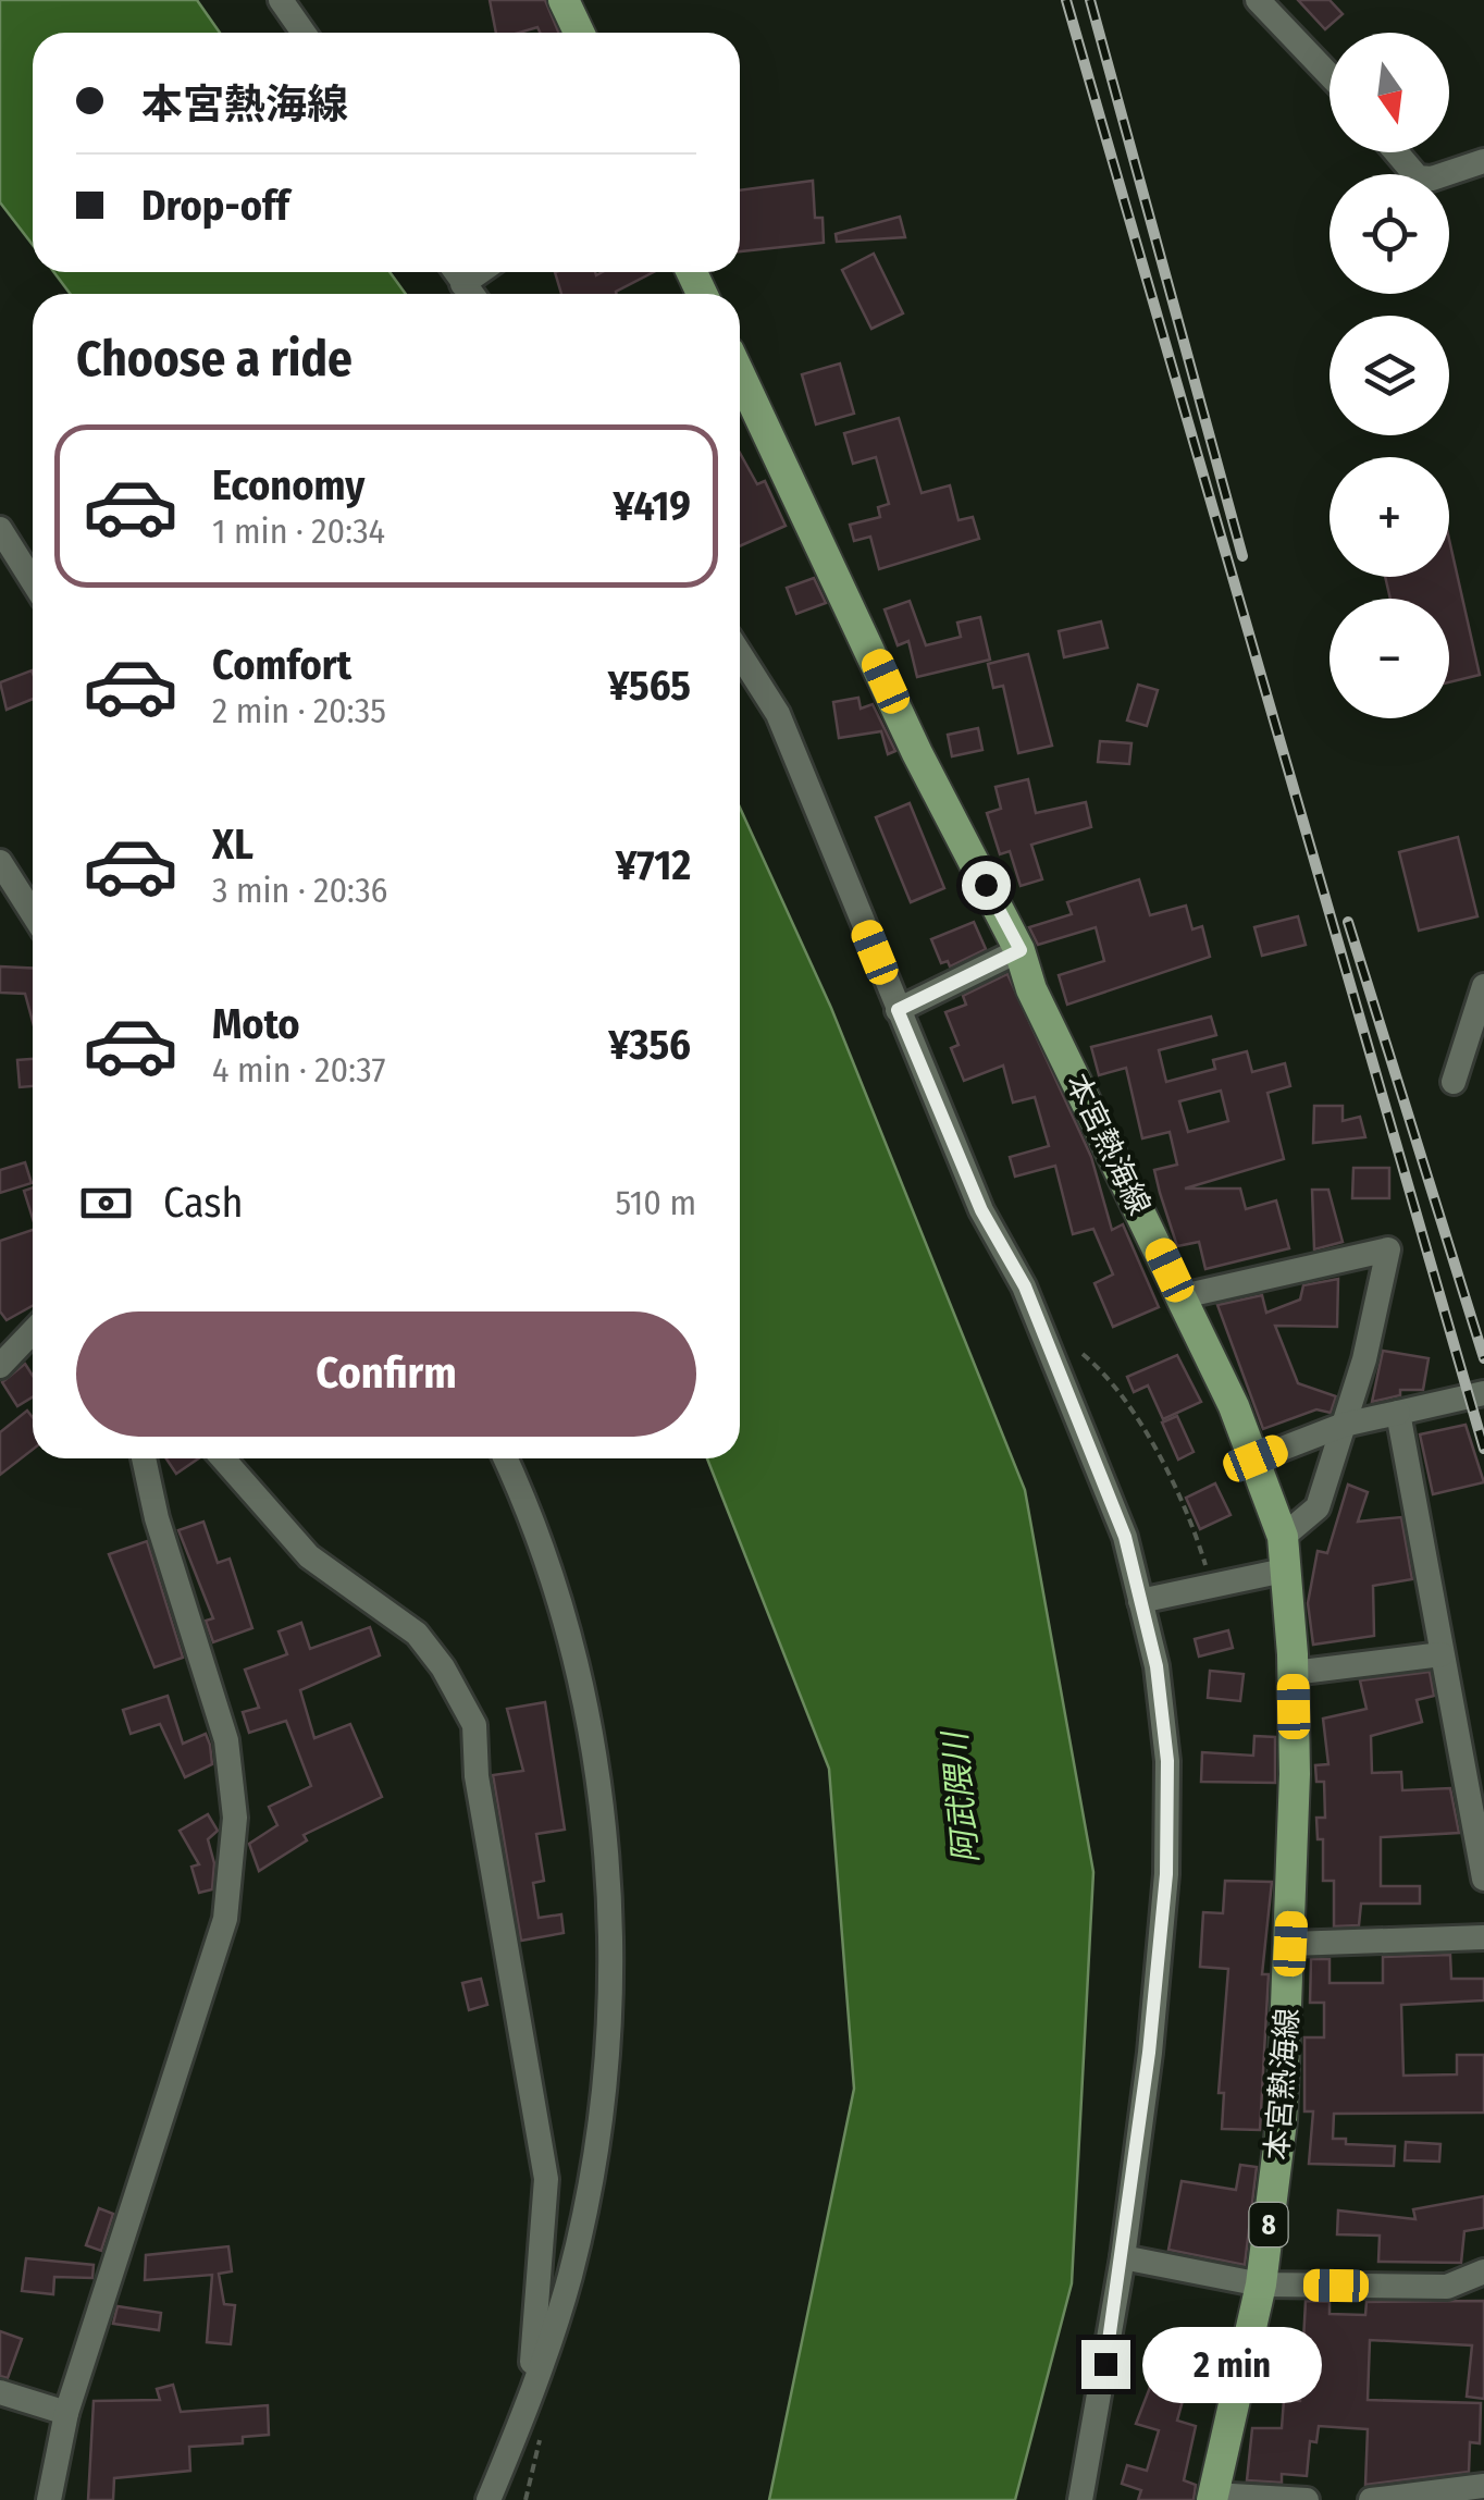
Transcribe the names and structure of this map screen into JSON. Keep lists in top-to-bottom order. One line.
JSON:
{"streets":{"main road":["本宮熱海線","8"]},"water":["阿武隈川"],"north":"bottom","page":{"map_buttons":["+","−"],"banner":["本宮熱海線","Drop-off"],"heading":"Choose a ride","list":[{"name":"Economy","note":"1 min · 20:34","value":"¥419"},{"name":"Comfort","note":"2 min · 20:35","value":"¥565"},{"name":"XL","note":"3 min · 20:36","value":"¥712"},{"name":"Moto","note":"4 min · 20:37","value":"¥356"}],"pay":["Cash","510 m"],"buttons":"Confirm","bubble":"2 min"}}
